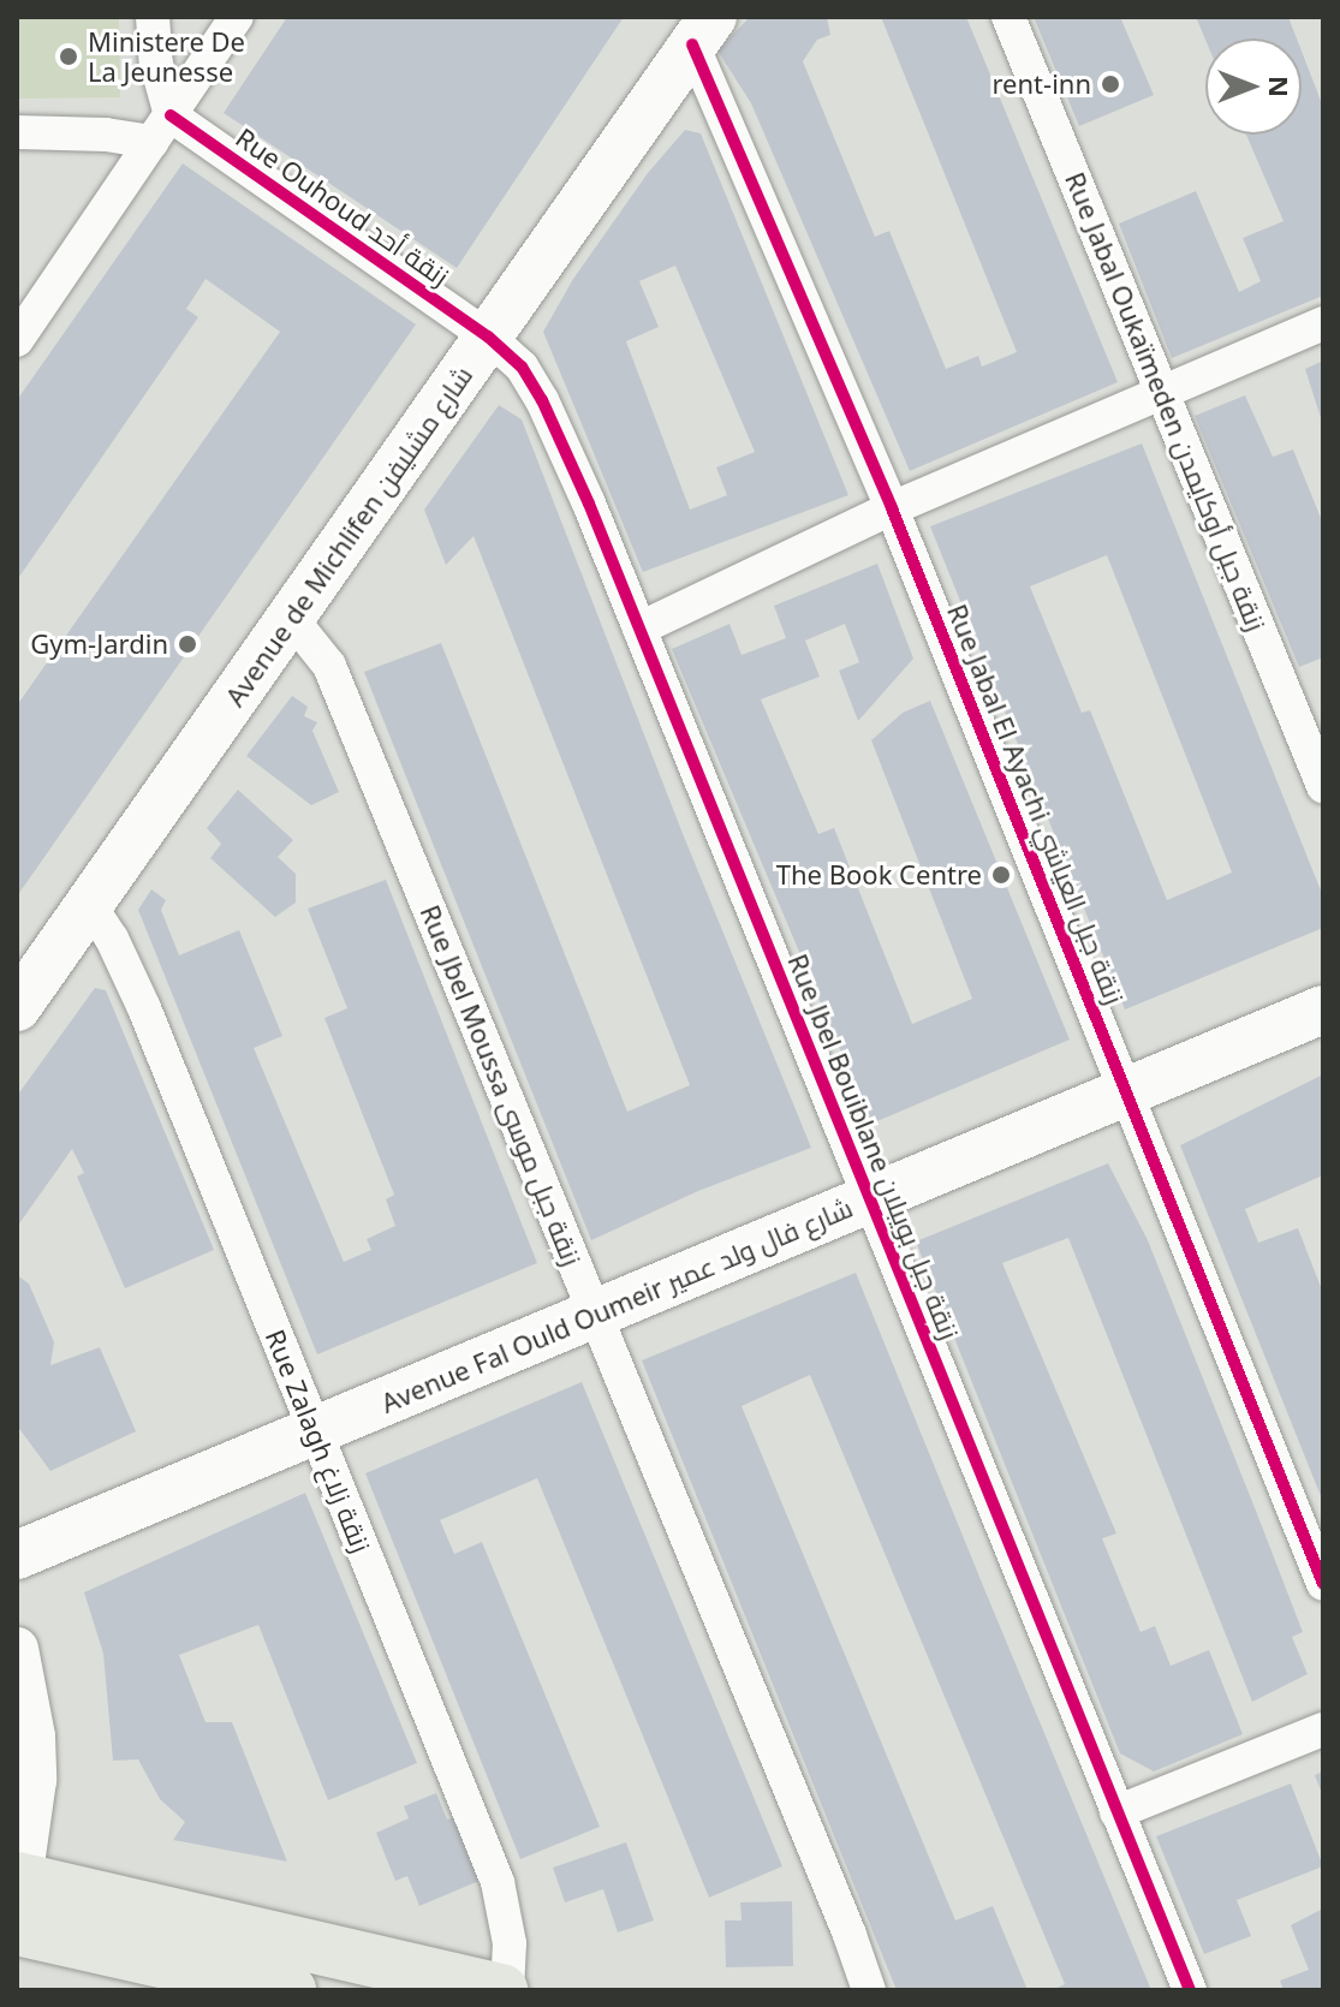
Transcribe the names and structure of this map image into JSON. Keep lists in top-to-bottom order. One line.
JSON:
{"streets":{"main road":["Avenue de Michlifen شارع مشليفن","Avenue Fal Ould Oumeir شارع فال ولد عمير"],"street":["Rue Ouhoud زنقة أحد","Rue Jabal Oukaïmeden زنقة جبل أوكايمدن","Rue Jabal El Ayachi زنقة جبل العياشي","Rue Jbel Moussa زنقة جبل موسى","Rue Jbel Bouiblane زنقة جبل بويبلان","Rue Zalagh زنقة زلاغ"]},"crossings":[["Rue Ouhoud زنقة أحد","Avenue de Michlifen شارع مشليفن"],["Rue Ouhoud زنقة أحد","Rue Jbel Bouiblane زنقة جبل بويبلان"],["Avenue de Michlifen شارع مشليفن","Rue Jabal El Ayachi زنقة جبل العياشي"],["Avenue de Michlifen شارع مشليفن","Rue Jbel Moussa زنقة جبل موسى"],["Avenue de Michlifen شارع مشليفن","Rue Jbel Bouiblane زنقة جبل بويبلان"],["Avenue de Michlifen شارع مشليفن","Rue Zalagh زنقة زلاغ"],["Rue Jabal El Ayachi زنقة جبل العياشي","Avenue Fal Ould Oumeir شارع فال ولد عمير"],["Rue Jbel Moussa زنقة جبل موسى","Avenue Fal Ould Oumeir شارع فال ولد عمير"],["Rue Jbel Bouiblane زنقة جبل بويبلان","Avenue Fal Ould Oumeir شارع فال ولد عمير"],["Avenue Fal Ould Oumeir شارع فال ولد عمير","Rue Zalagh زنقة زلاغ"]],"places":["Ministere De La Jeunesse","rent-inn","Gym-Jardin","The Book Centre"],"north":"right"}
